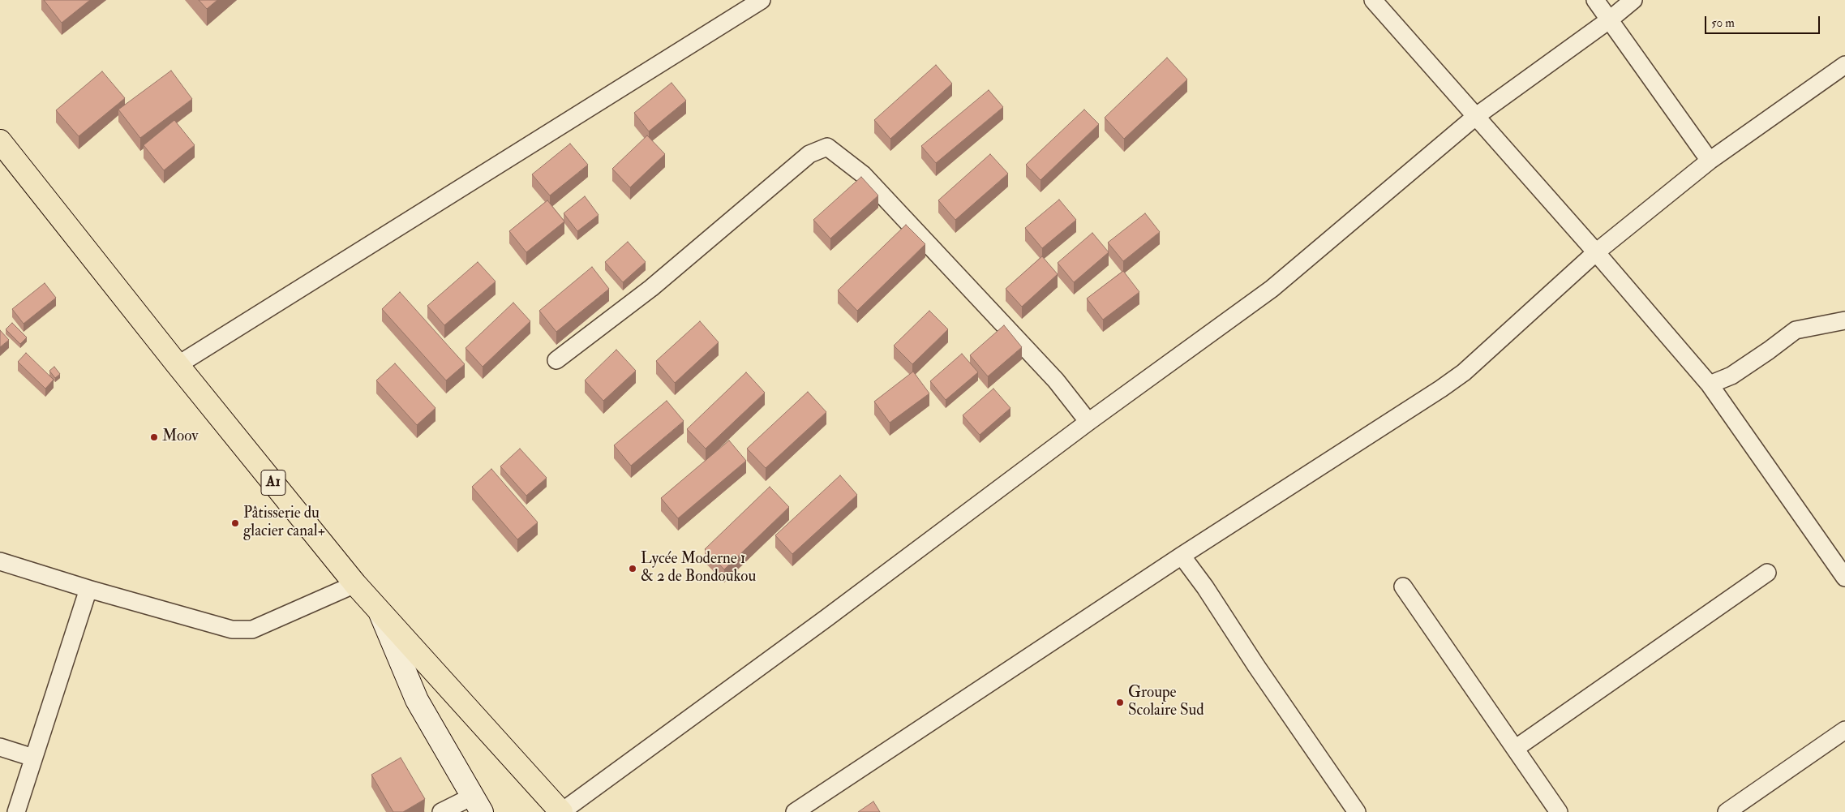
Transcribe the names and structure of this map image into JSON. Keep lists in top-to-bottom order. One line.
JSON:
{"streets":{"main road":["A1"]},"places":["Moov","Pâtisserie du glacier canal+","Lycée Moderne 1 & 2 de Bondoukou","Groupe Scolaire Sud"],"scale_bar":"50 m"}
